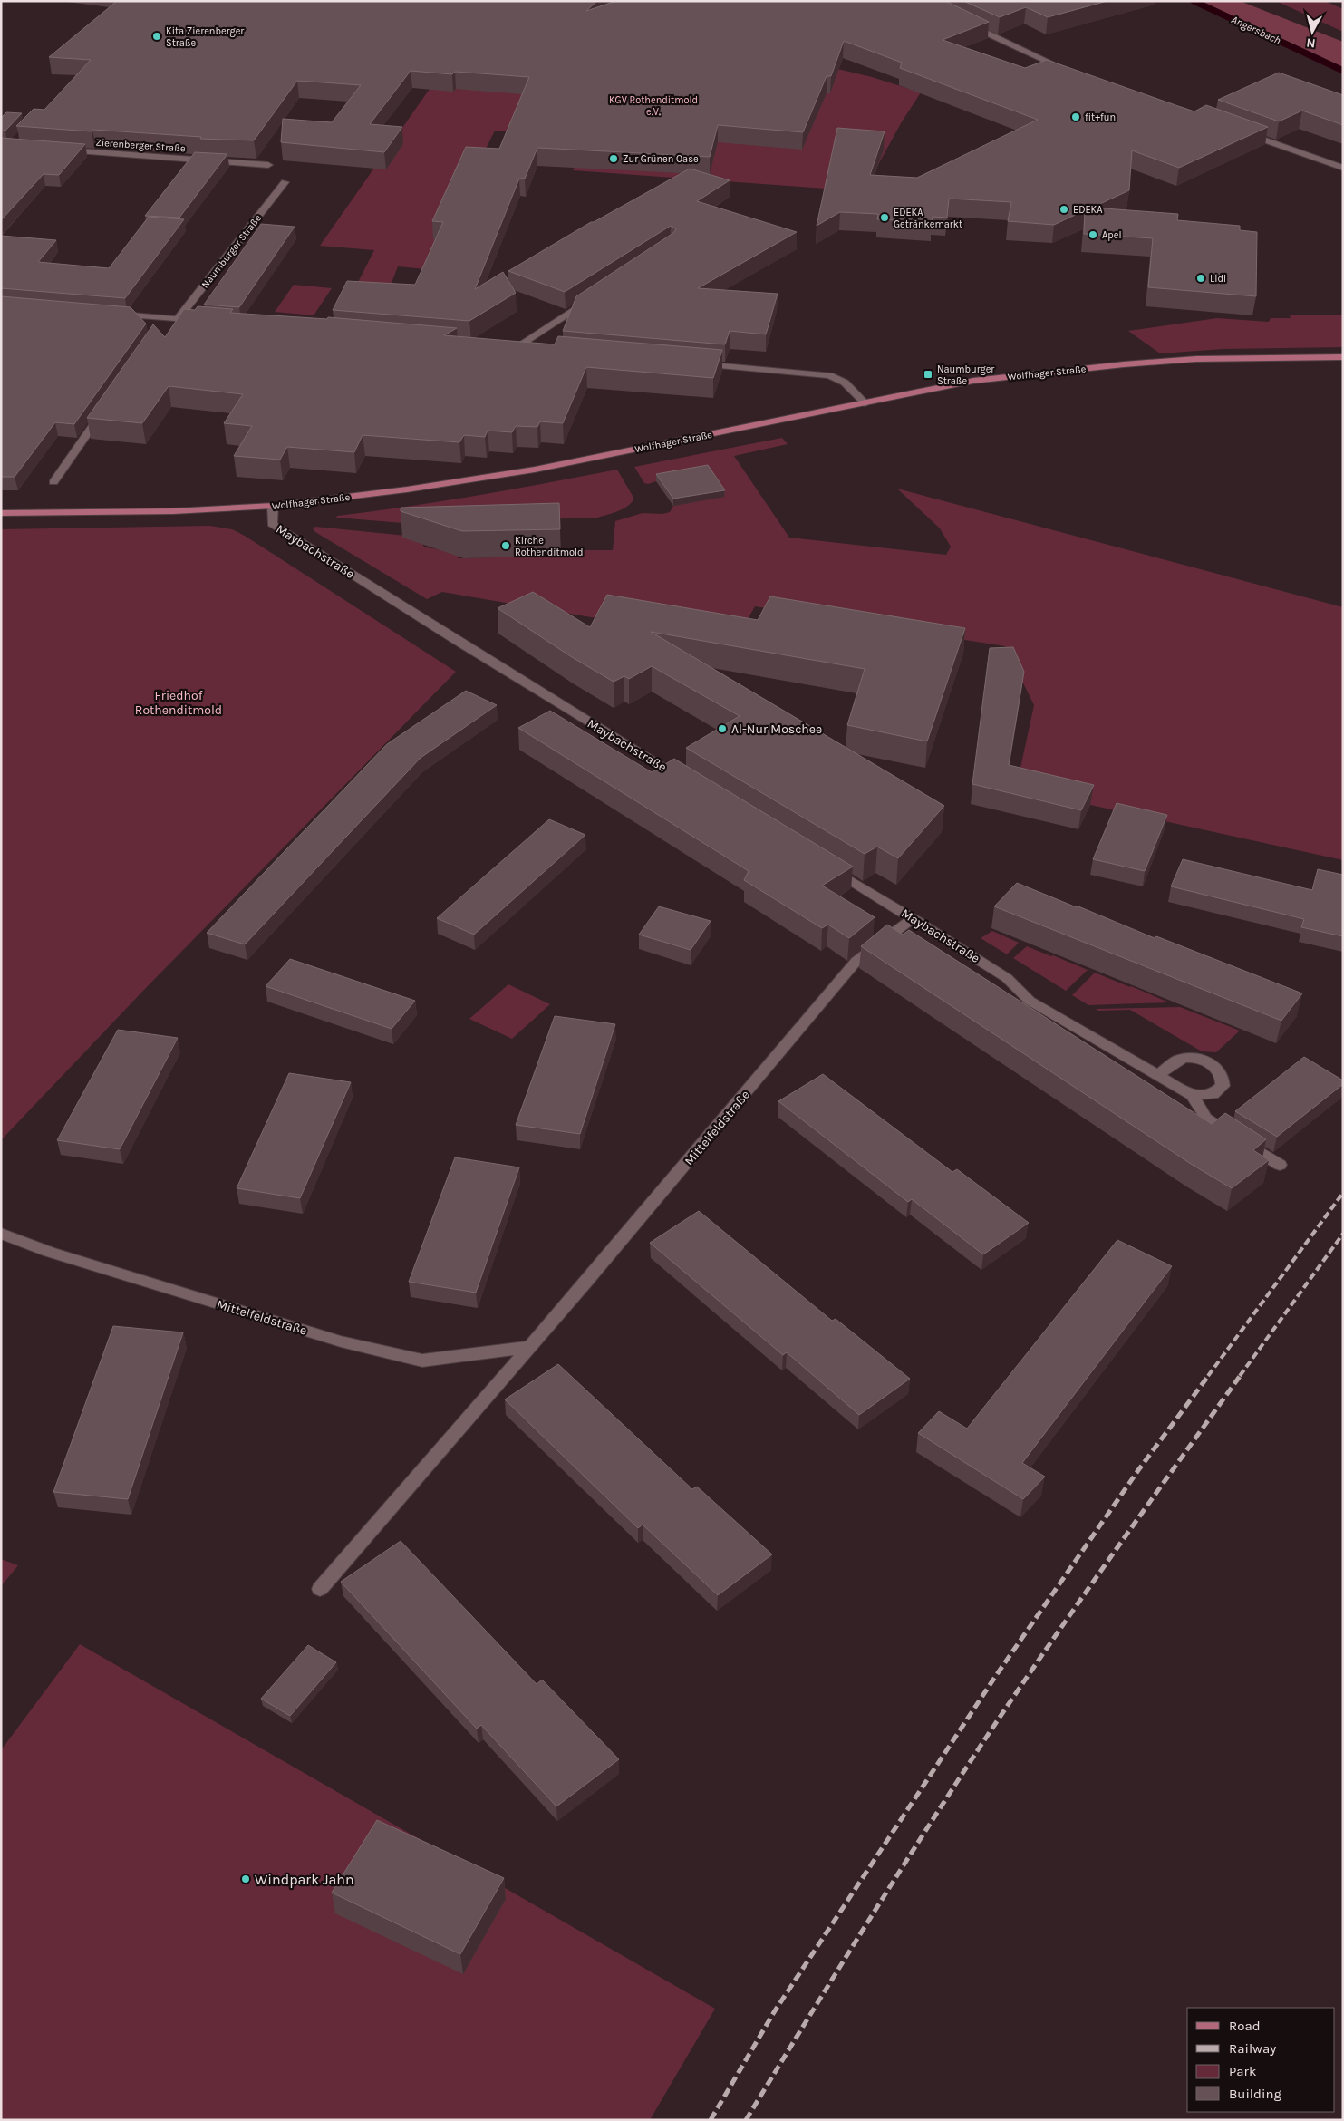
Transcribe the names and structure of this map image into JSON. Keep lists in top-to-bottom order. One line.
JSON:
{"streets":{"main road":["Wolfhager Straße"],"street":["Zierenberger Straße","Naumburger Straße","Maybachstraße","Mittelfeldstraße"]},"crossings":[["Wolfhager Straße","Maybachstraße"],["Maybachstraße","Mittelfeldstraße"]],"water":["Angersbach"],"parks":["KGV Rothenditmold e.V.","Friedhof Rothenditmold"],"places":{"other":["Kita Zierenberger Straße","fit+fun","Zur Grünen Oase","EDEKA","EDEKA Getränkemarkt","Apel","Lidl","Kirche Rothenditmold","Al-Nur Moschee","Windpark Jahn"],"transit":["Naumburger Straße"]},"legend":["Road","Railway","Park","Building"],"north":"bottom"}
